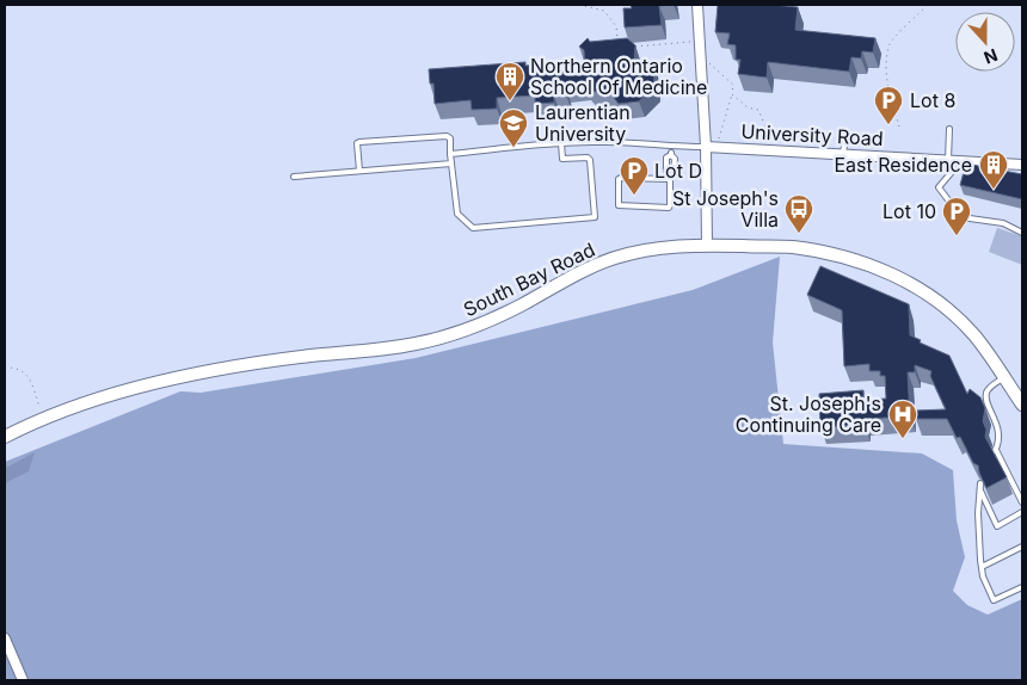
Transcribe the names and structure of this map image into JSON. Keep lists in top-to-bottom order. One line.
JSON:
{"streets":{"street":["University Road","South Bay Road"]},"places":{"building":["Northern Ontario School Of Medicine","East Residence"],"parking":["Lot 8","Lot D","Lot 10"],"school or university":["Laurentian University"],"bus stop":["St Joseph's Villa"],"hospital":["St. Joseph's Continuing Care"]},"north":"bottom"}
